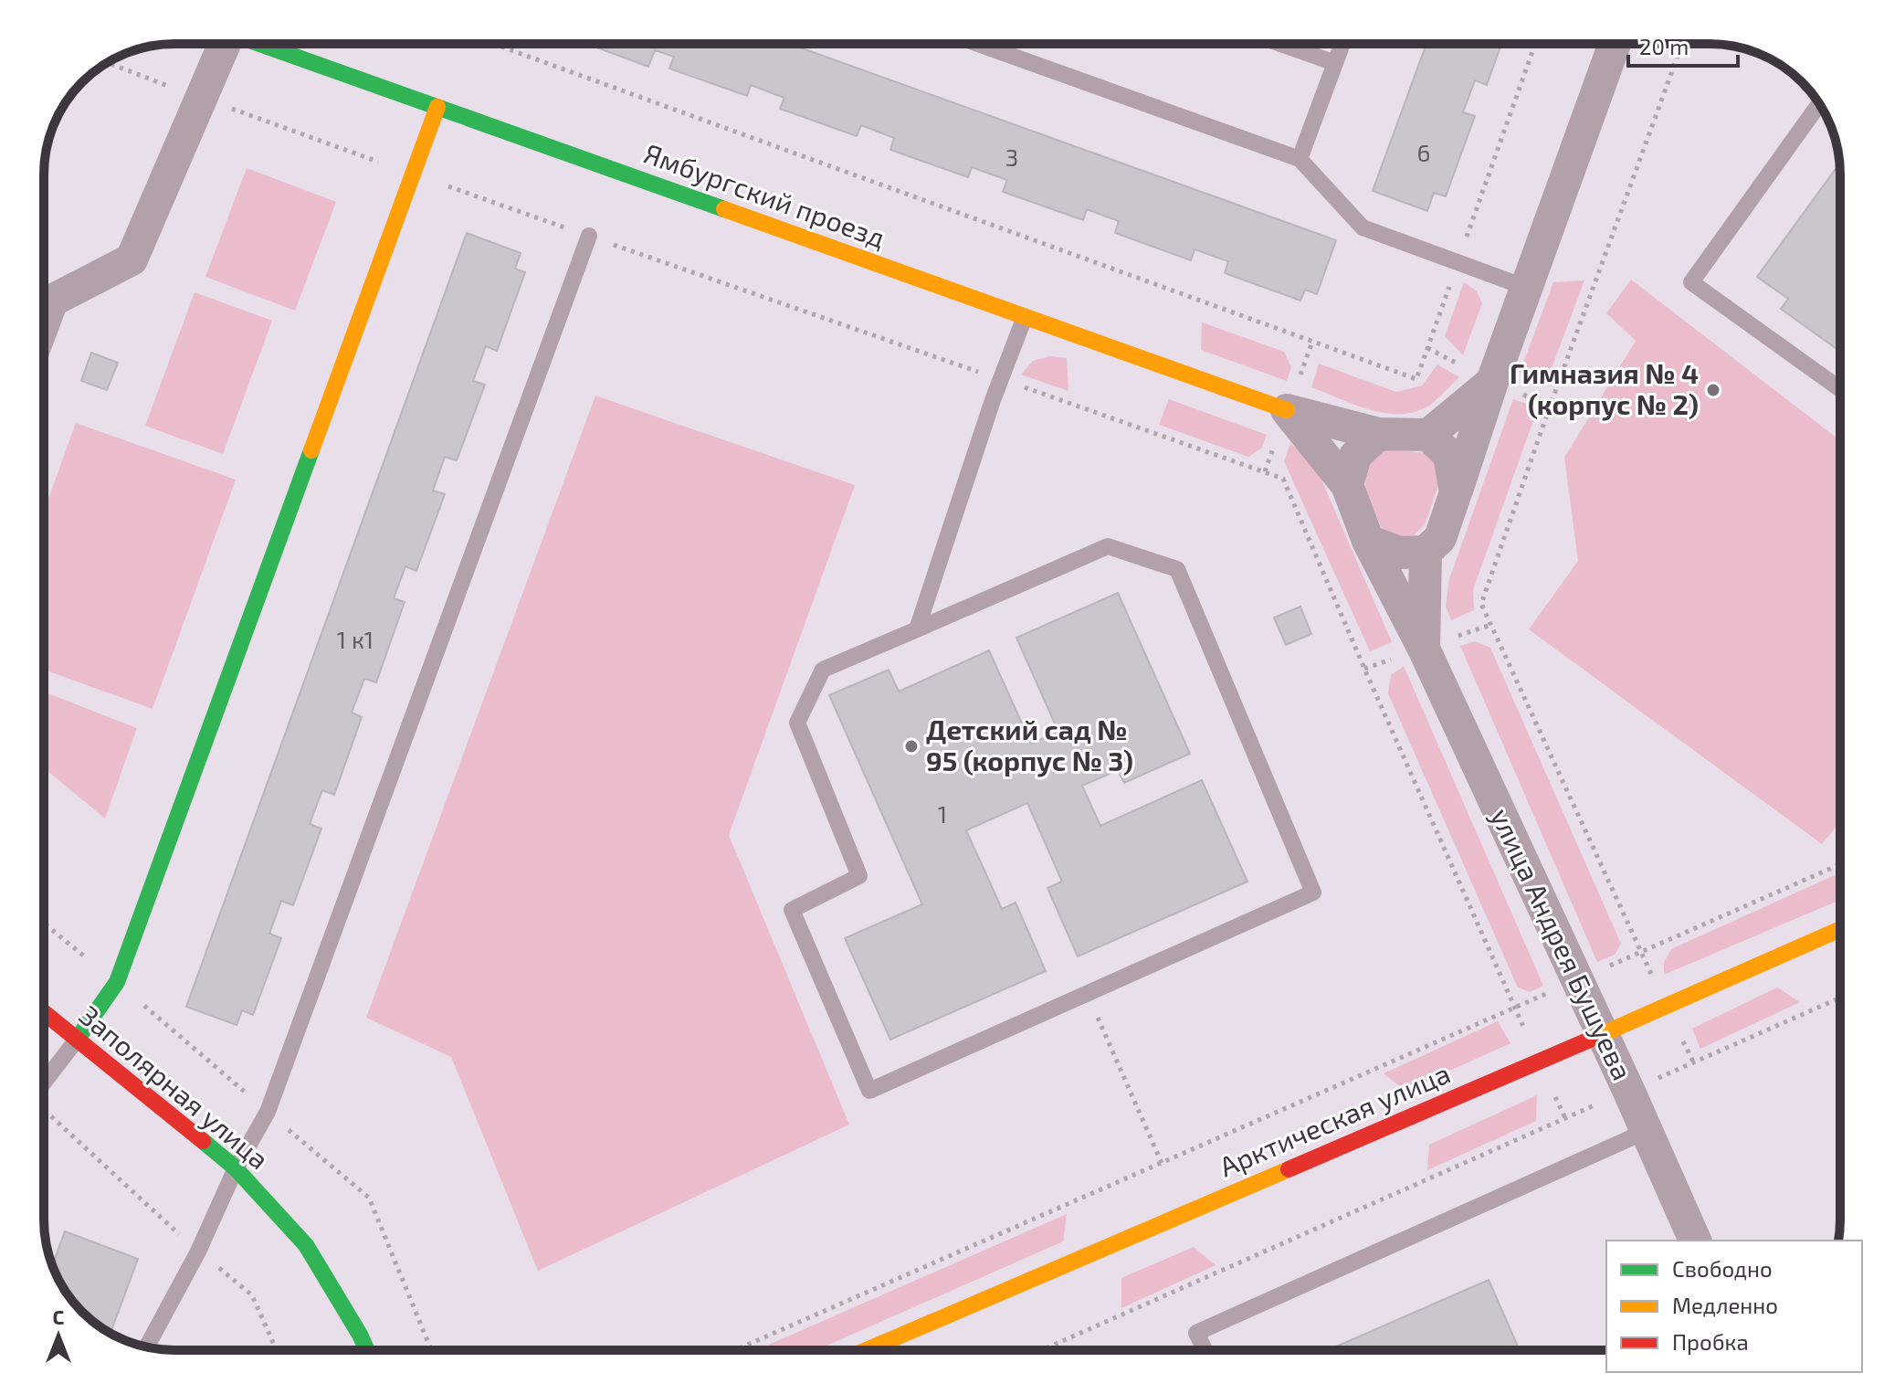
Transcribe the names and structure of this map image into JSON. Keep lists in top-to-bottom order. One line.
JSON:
{"streets":{"street":["Ямбургский проезд","улица Андрея Бушуева","Заполярная улица","Арктическая улица"]},"crossings":[["улица Андрея Бушуева","Арктическая улица"]],"places":["Гимназия № 4 (корпус № 2)","Детский сад № 95 (корпус № 3)"],"house_numbers":["6","3","1 к1","1"],"legend":["Свободно","Медленно","Пробка"],"scale_bar":"20 m","north":"top"}
